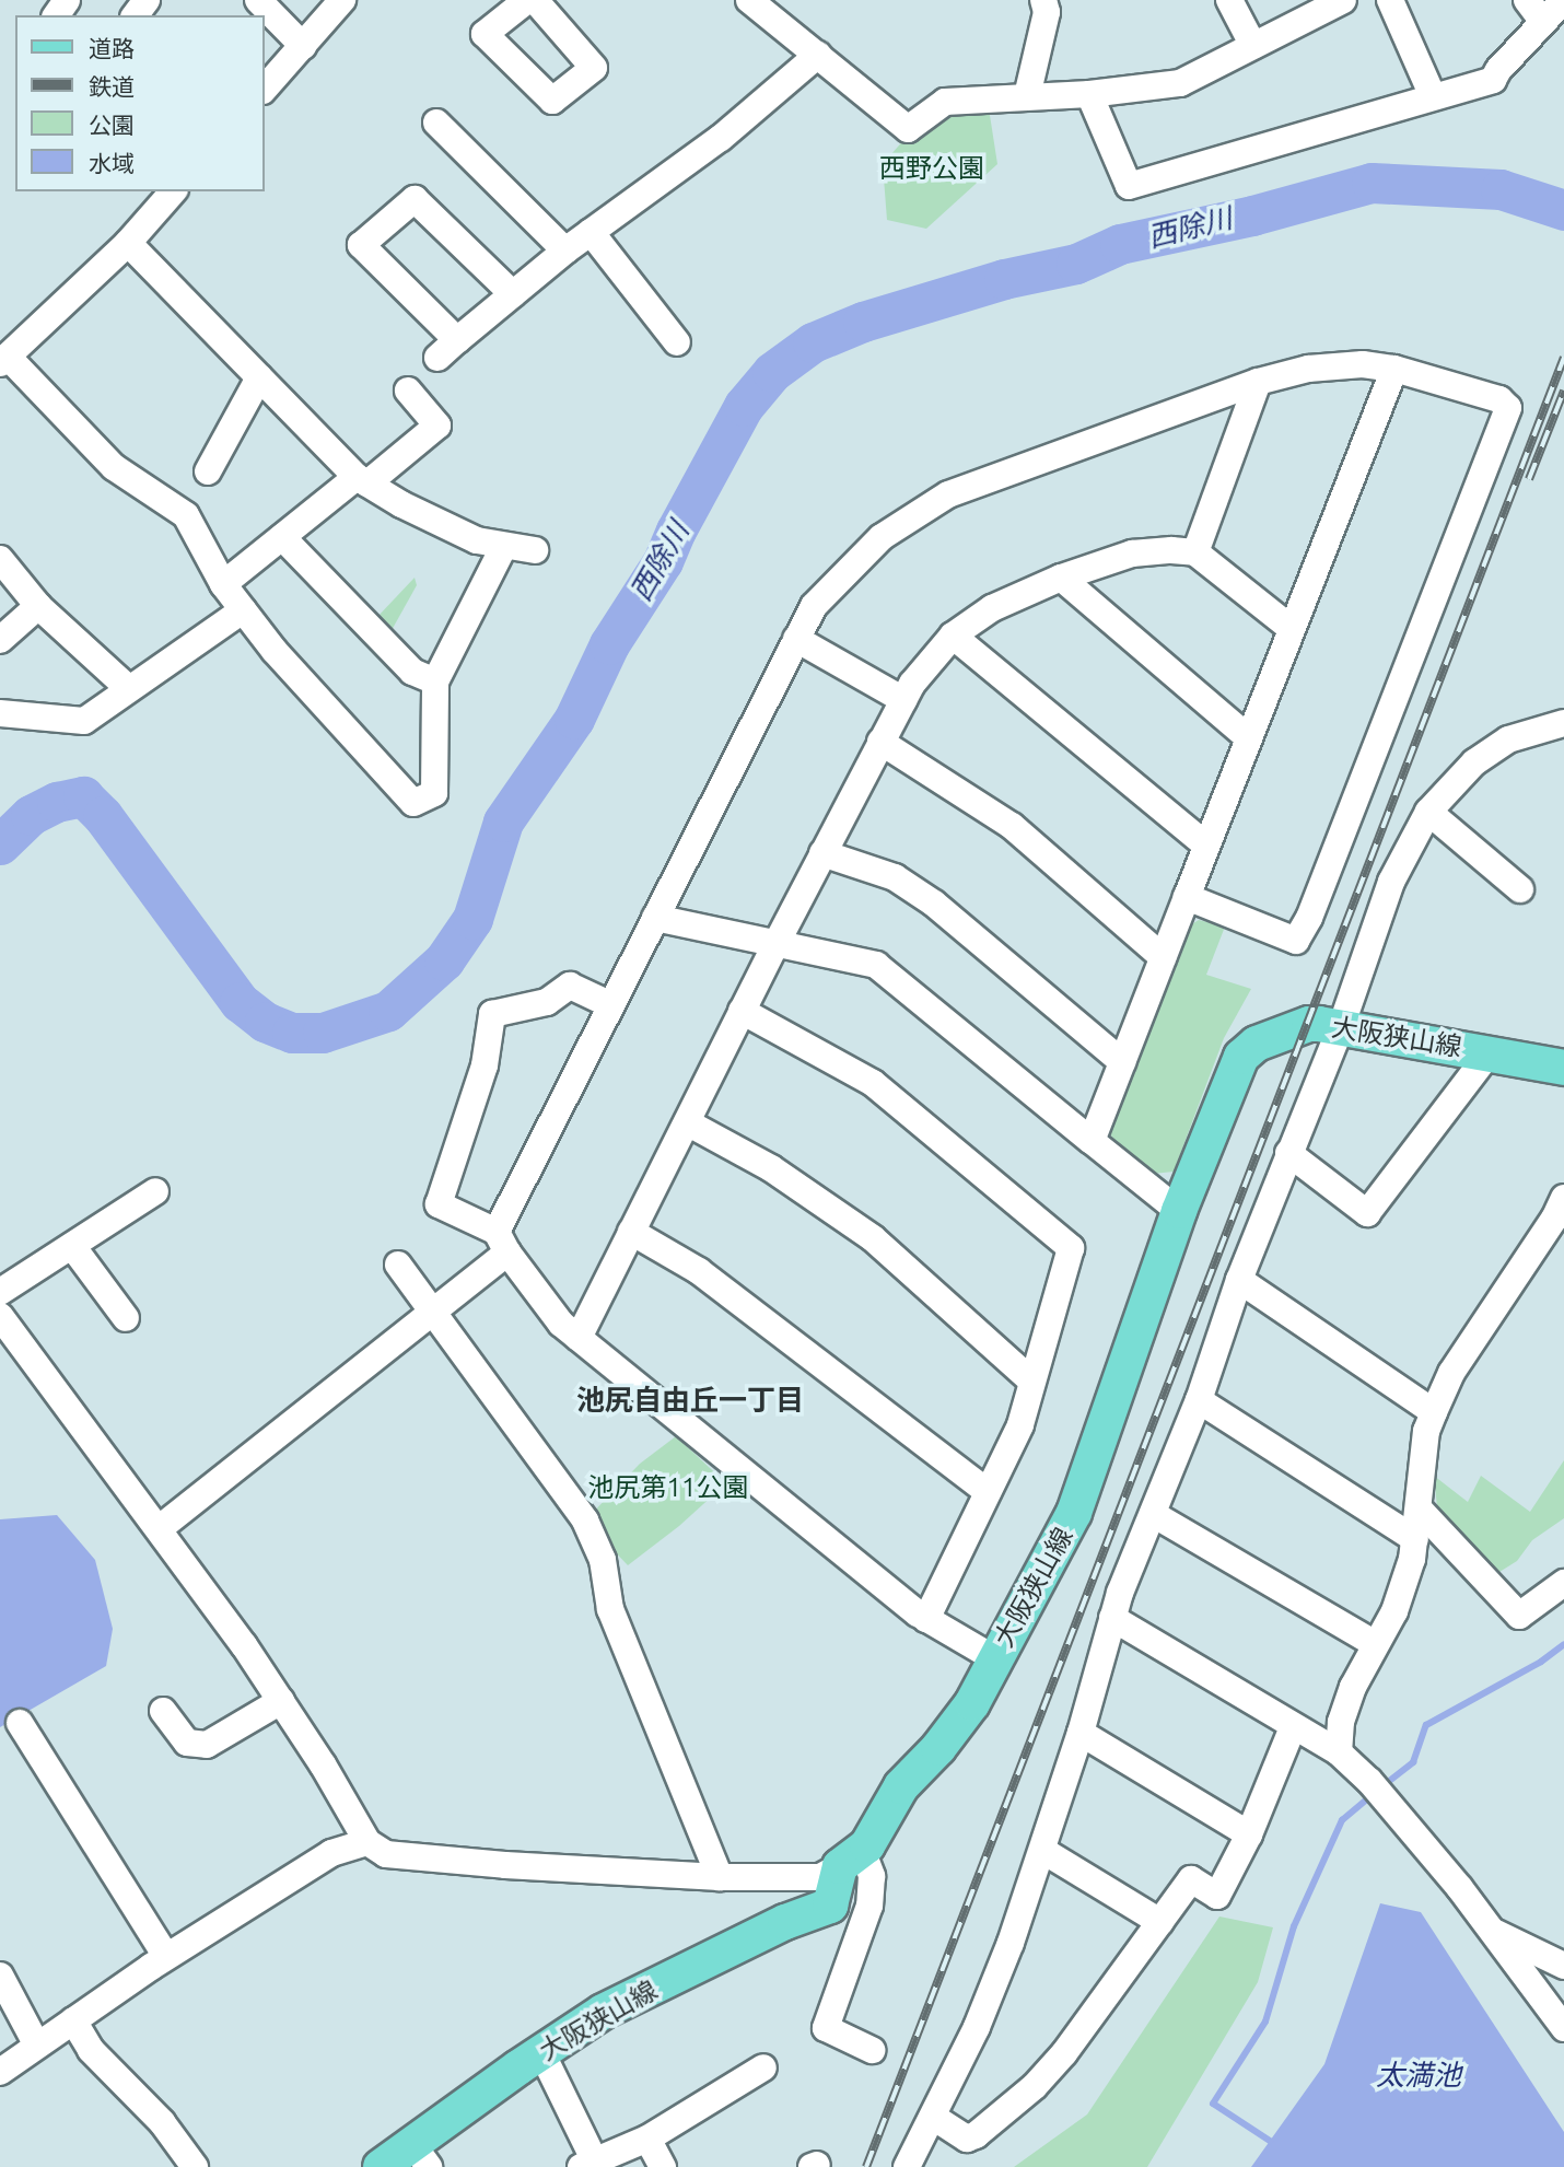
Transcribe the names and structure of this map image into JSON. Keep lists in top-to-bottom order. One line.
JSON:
{"streets":{"main road":["大阪狭山線"]},"districts":["池尻自由丘一丁目"],"water":["西除川","太満池"],"parks":["西野公園","池尻第11公園"],"legend":["道路","鉄道","公園","水域"]}
